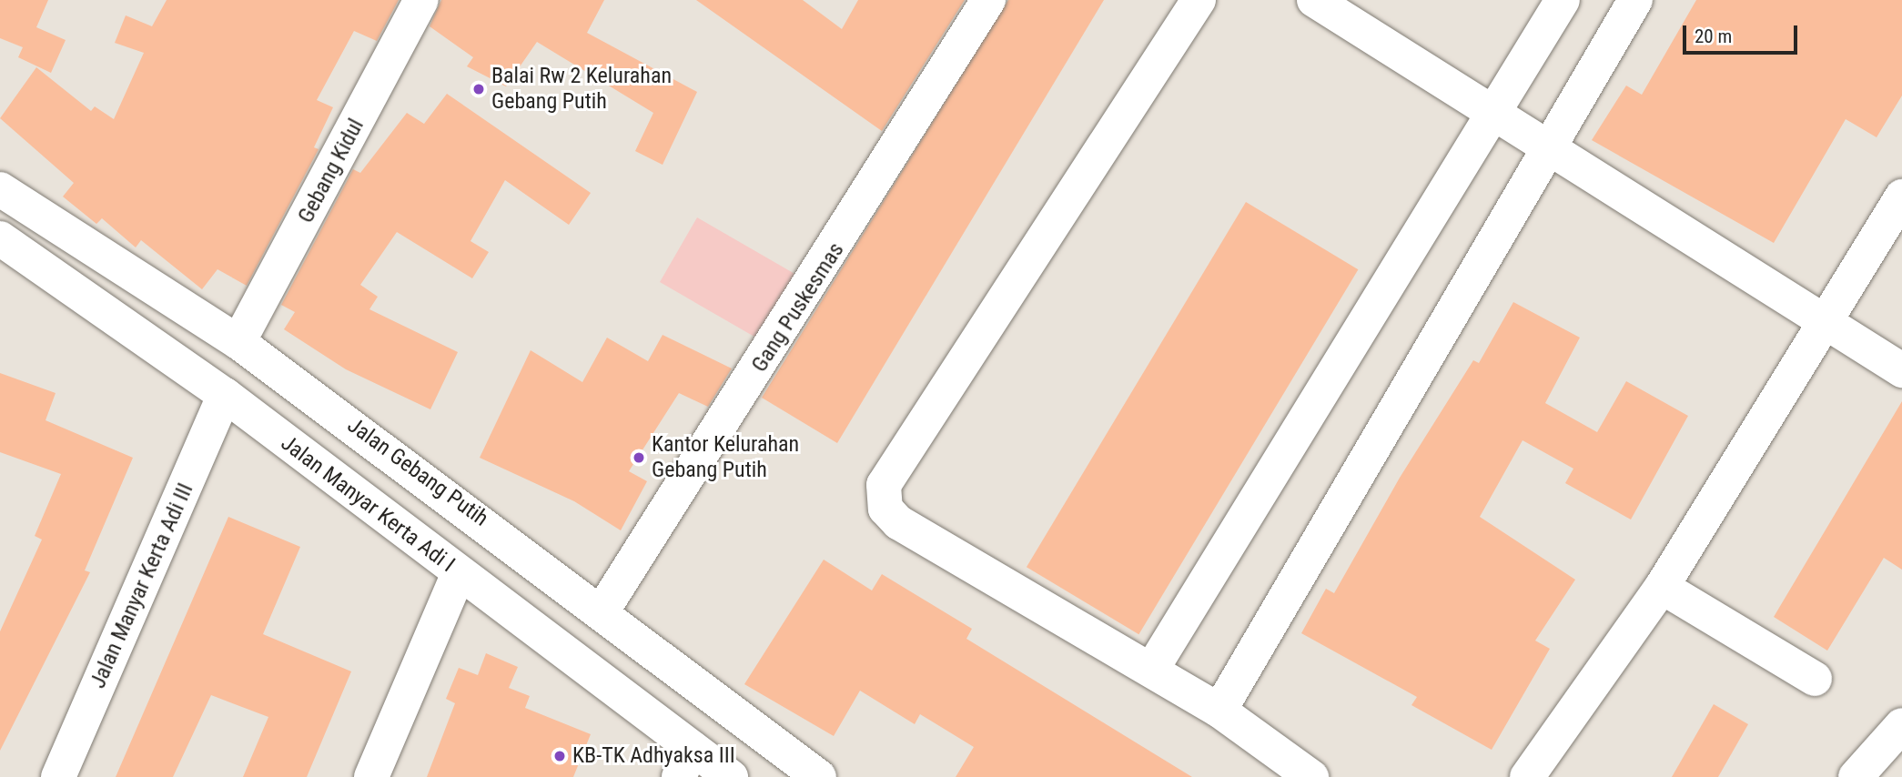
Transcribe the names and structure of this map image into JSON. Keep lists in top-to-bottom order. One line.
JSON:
{"streets":{"street":["Gebang Kidul","Gang Puskesmas","Jalan Gebang Putih","Jalan Manyar Kerta Adi I","Jalan Manyar Kerta Adi III"]},"crossings":[["Gebang Kidul","Jalan Gebang Putih"],["Gang Puskesmas","Jalan Gebang Putih"],["Jalan Manyar Kerta Adi I","Jalan Manyar Kerta Adi III"]],"places":["Balai Rw 2 Kelurahan Gebang Putih","Kantor Kelurahan Gebang Putih","KB-TK Adhyaksa III"],"scale_bar":"20 m"}
